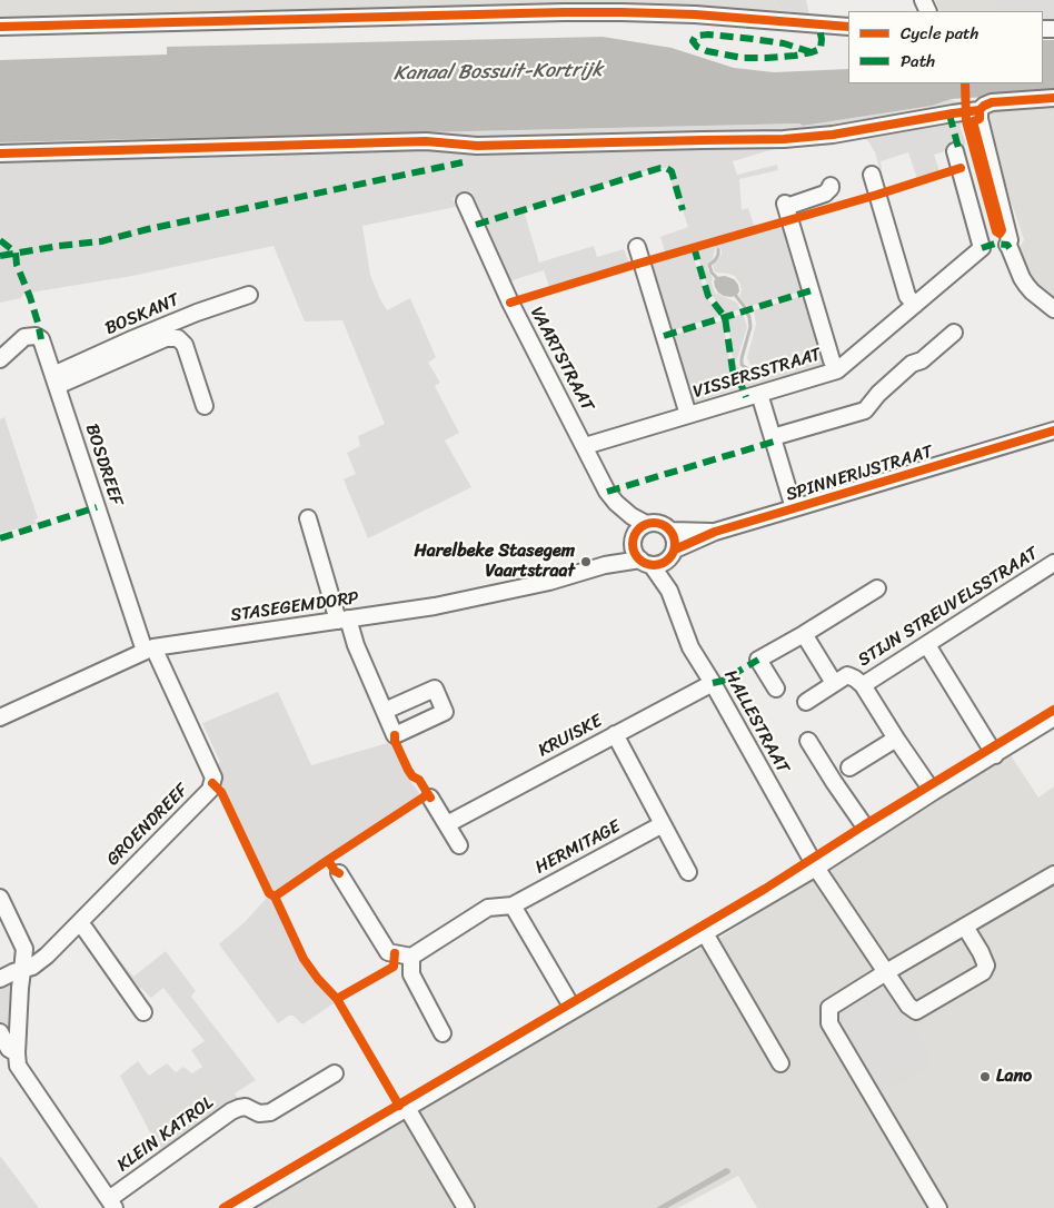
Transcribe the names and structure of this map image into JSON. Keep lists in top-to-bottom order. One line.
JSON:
{"streets":{"street":["BOSKANT","VAARTSTRAAT","VISSERSSTRAAT","BOSDREEF","SPINNERIJSTRAAT","STASEGEMDORP","STIJN STREUVELSSTRAAT","HALLESTRAAT","KRUISKE","GROENDREEF","HERMITAGE","KLEIN KATROL"]},"crossings":[["BOSKANT","BOSDREEF"],["VAARTSTRAAT","VISSERSSTRAAT"],["VAARTSTRAAT","SPINNERIJSTRAAT"],["VAARTSTRAAT","STASEGEMDORP"],["VAARTSTRAAT","HALLESTRAAT"],["BOSDREEF","STASEGEMDORP"],["BOSDREEF","GROENDREEF"],["SPINNERIJSTRAAT","STASEGEMDORP"],["SPINNERIJSTRAAT","HALLESTRAAT"],["STASEGEMDORP","HALLESTRAAT"],["STASEGEMDORP","GROENDREEF"],["HALLESTRAAT","KRUISKE"]],"water":["Kanaal Bossuit-Kortrijk"],"places":["Harelbeke Stasegem Vaartstraat","Lano"],"legend":["Cycle path","Path"]}
